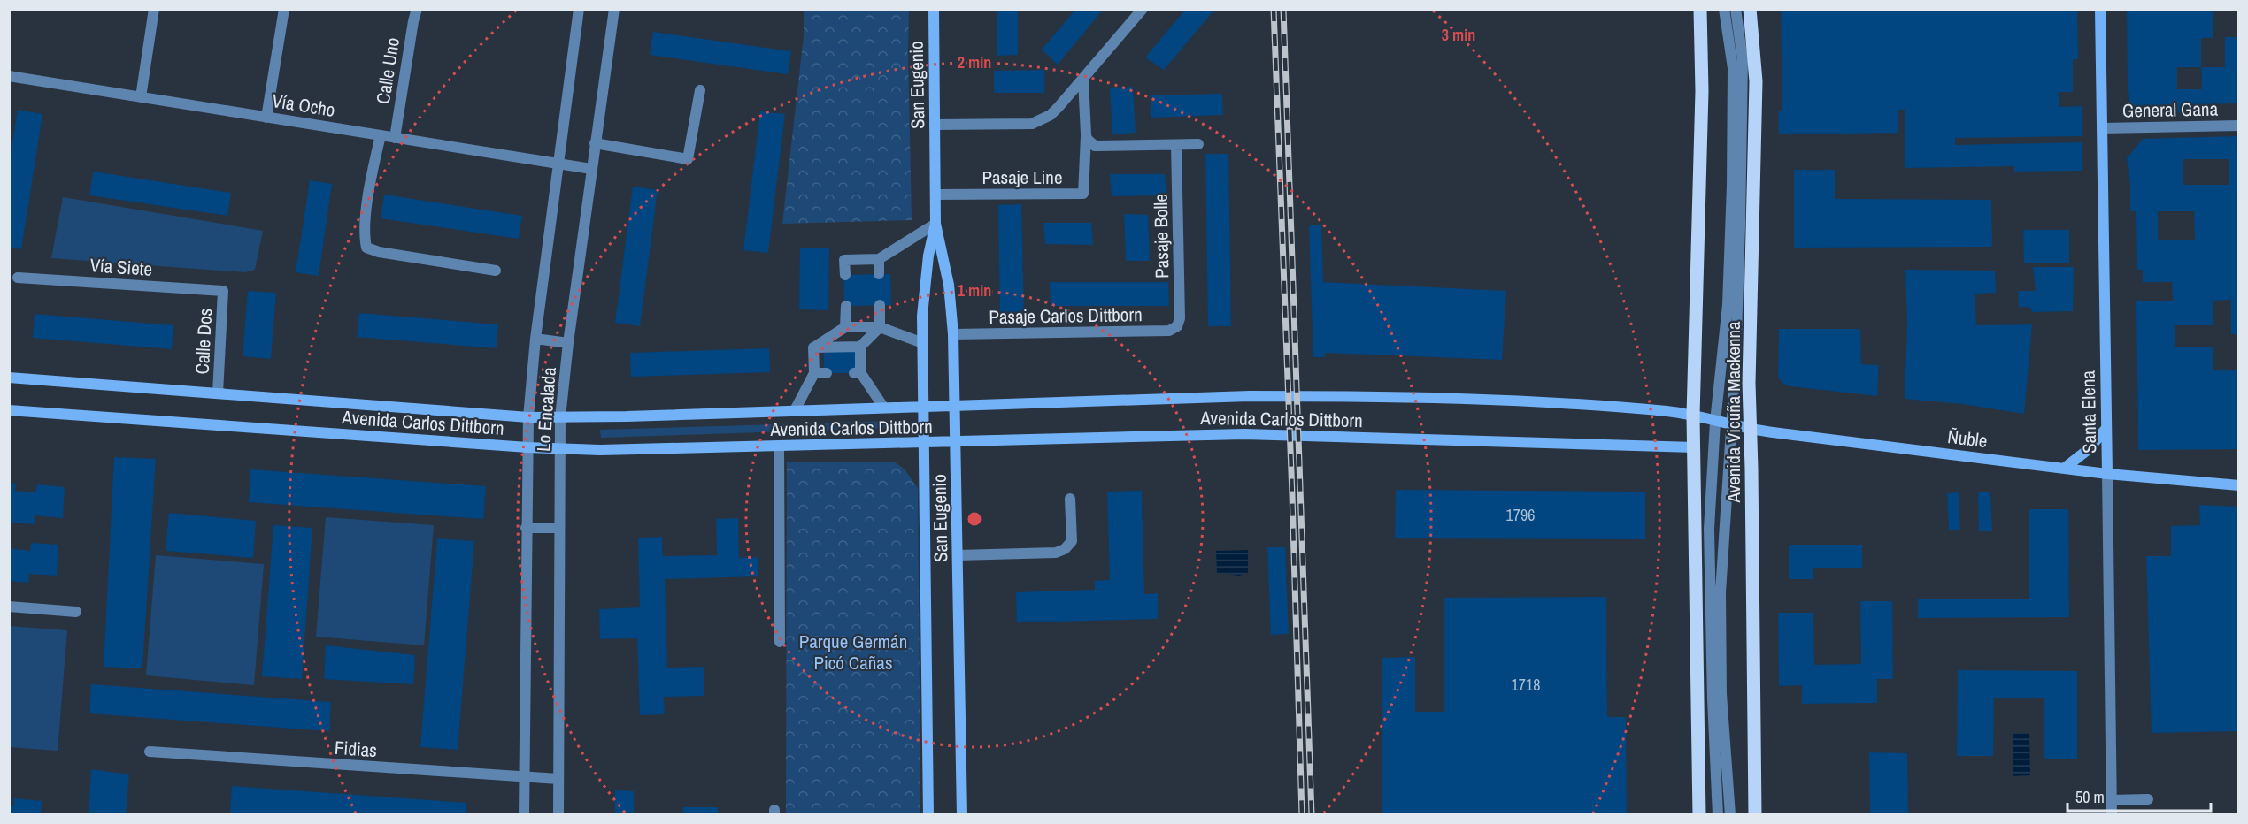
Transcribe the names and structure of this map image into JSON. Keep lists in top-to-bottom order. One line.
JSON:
{"streets":{"main road":["San Eugenio","Avenida Vicuña Mackenna","Santa Elena","Avenida Carlos Dittborn","Ñuble"],"street":["Calle Uno","Vía Ocho","General Gana","Pasaje Line","Pasaje Bolle","Vía Siete","Pasaje Carlos Dittborn","Calle Dos","Lo Encalada","Fidias"]},"crossings":[["Calle Uno","Vía Ocho"],["San Eugenio","Pasaje Line"],["San Eugenio","Pasaje Carlos Dittborn"],["San Eugenio","Avenida Carlos Dittborn"],["Vía Ocho","Lo Encalada"],["General Gana","Santa Elena"],["Pasaje Bolle","Pasaje Carlos Dittborn"],["Vía Siete","Calle Dos"],["Calle Dos","Avenida Carlos Dittborn"],["Lo Encalada","Avenida Carlos Dittborn"],["Lo Encalada","Fidias"],["Avenida Vicuña Mackenna","Avenida Carlos Dittborn"],["Avenida Vicuña Mackenna","Ñuble"],["Santa Elena","Ñuble"],["Avenida Carlos Dittborn","Ñuble"]],"parks":["Parque Germán Picó Cañas"],"house_numbers":["1796","1718"],"scale_bar":"50 m","rings":["3 min","2 min","1 min"]}
